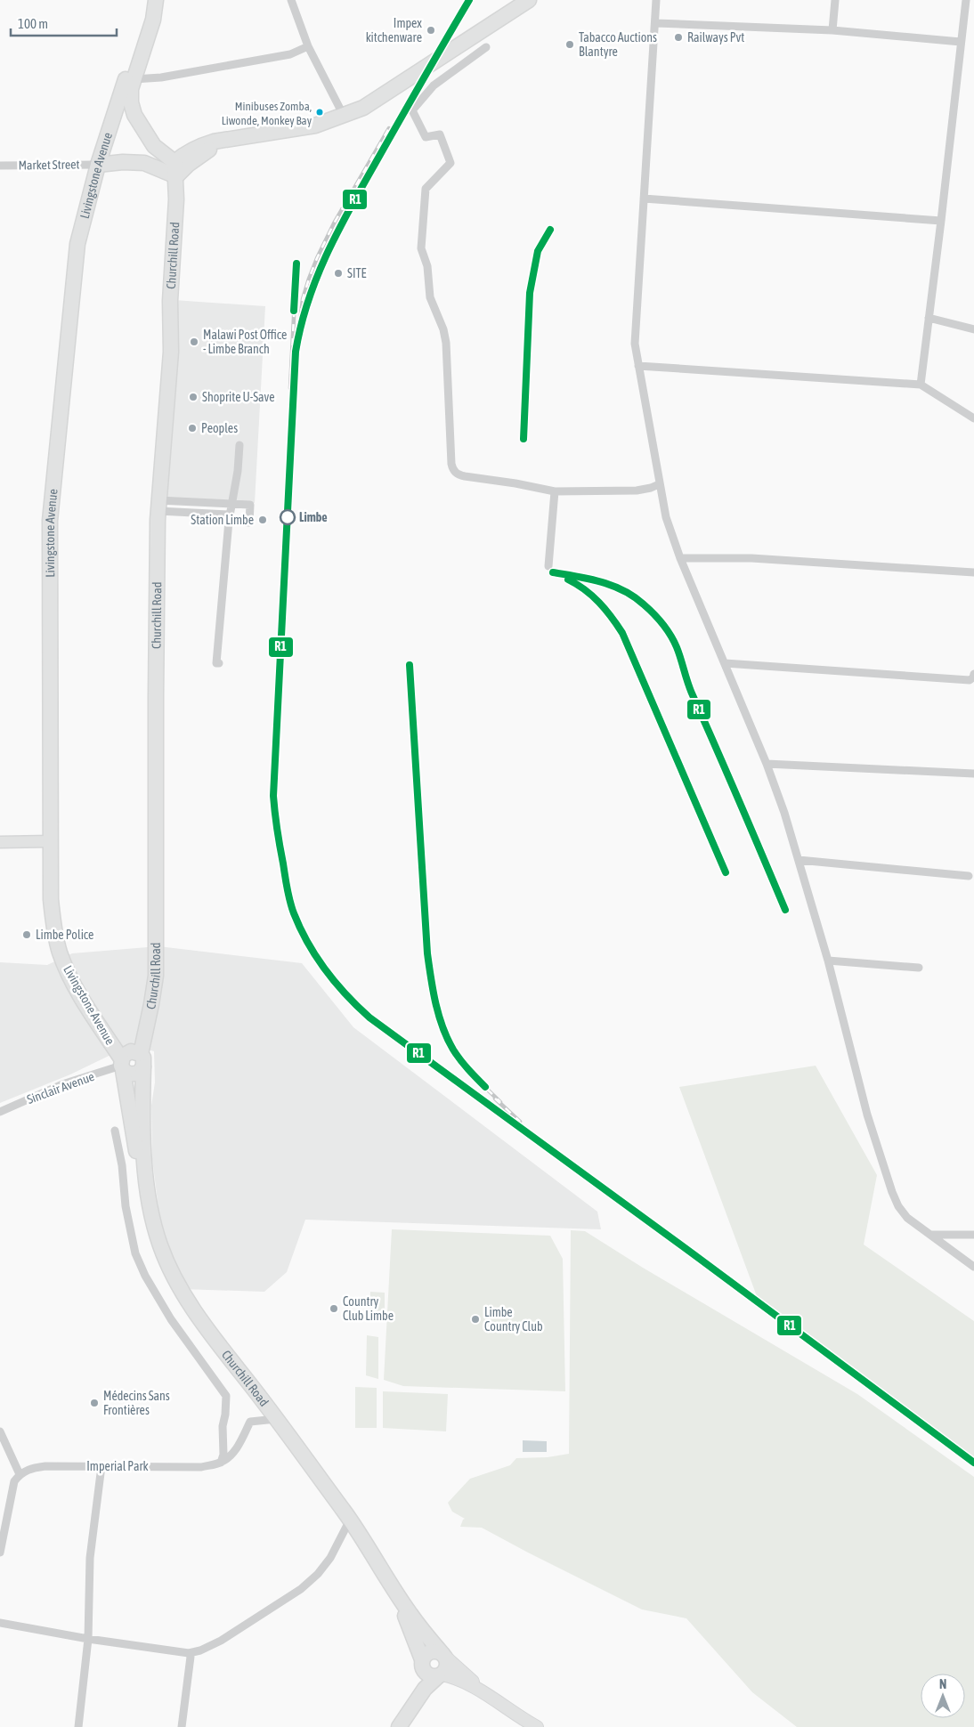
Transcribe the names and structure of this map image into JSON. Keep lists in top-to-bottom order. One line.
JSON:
{"streets":{"highway":["Livingstone Avenue","Churchill Road"],"street":["Market Street","Sinclair Avenue","Imperial Park"]},"crossings":[["Market Street","Livingstone Avenue"],["Livingstone Avenue","Churchill Road"],["Livingstone Avenue","Sinclair Avenue"],["Churchill Road","Sinclair Avenue"]],"places":["Impex kitchenware","Railways Pvt","Tabacco Auctions Blantyre","Minibuses Zomba, Liwonde, Monkey Bay","SITE","Malawi Post Office - Limbe Branch","Shoprite U-Save","Peoples","Limbe","Station Limbe","Limbe Police","Country Club Limbe","Limbe Country Club","Médecins Sans Frontières"],"lines":["transit line R1"],"scale_bar":"100 m","north":"top"}
